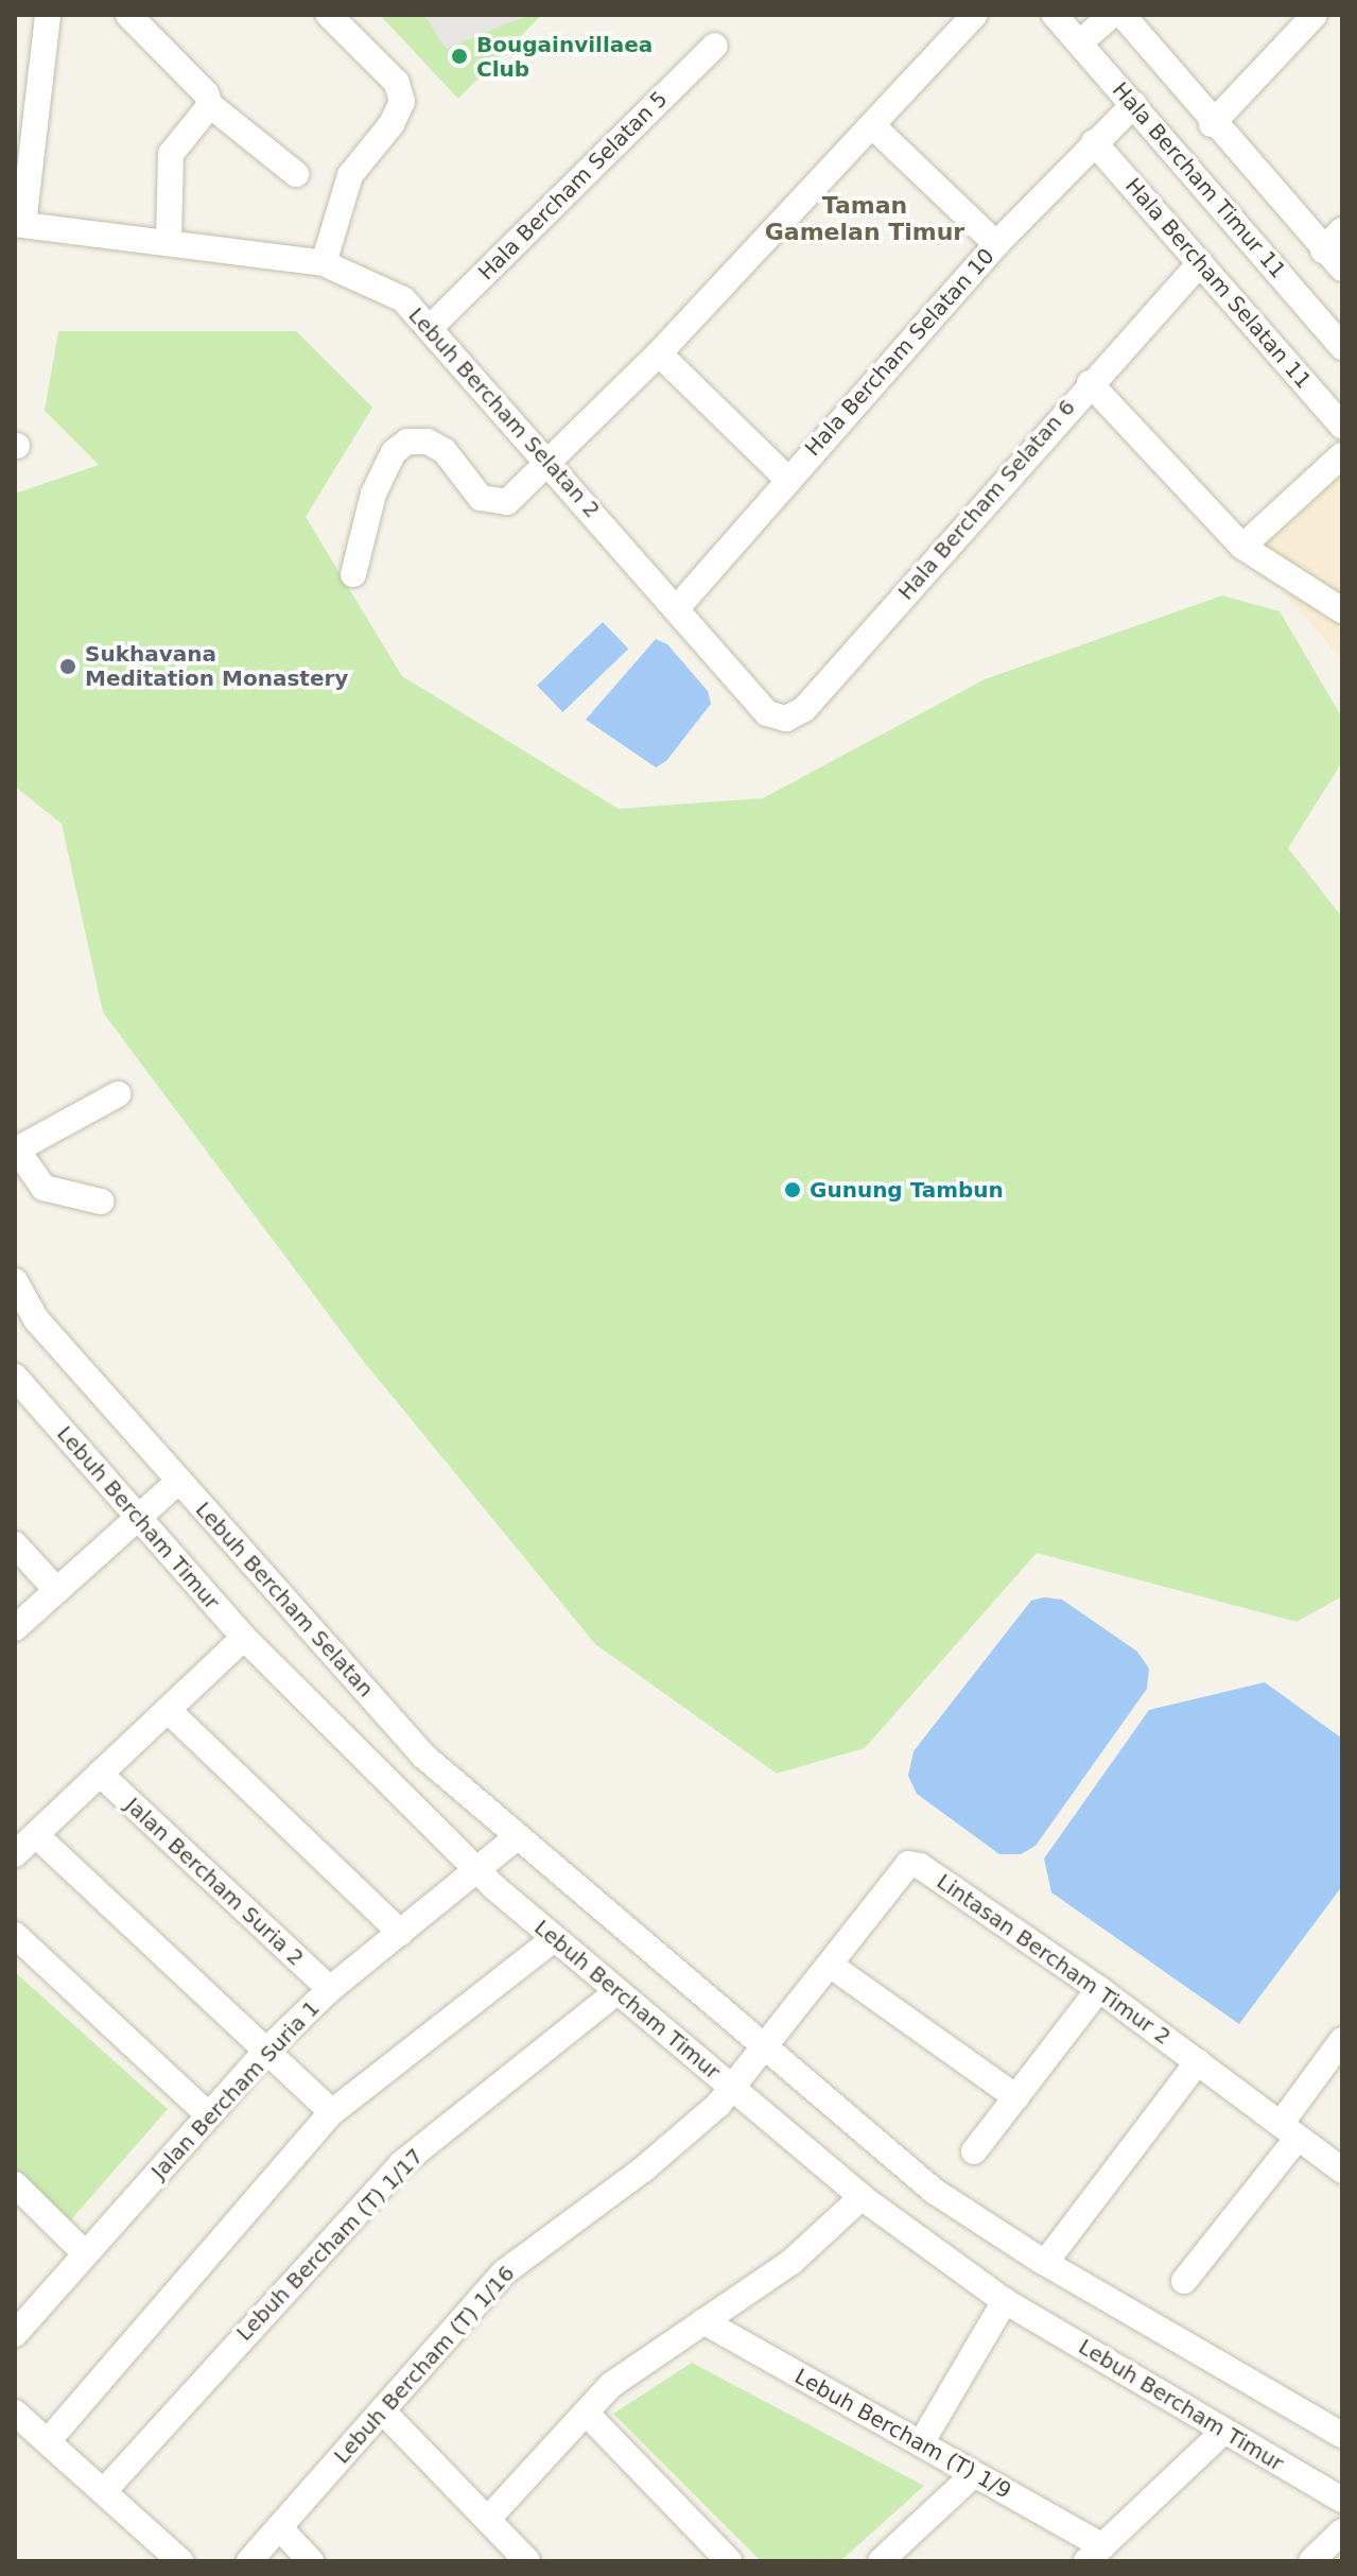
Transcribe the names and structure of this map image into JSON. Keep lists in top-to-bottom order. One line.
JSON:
{"streets":{"street":["Hala Bercham Timur 11","Hala Bercham Selatan 5","Hala Bercham Selatan 11","Hala Bercham Selatan 10","Lebuh Bercham Selatan 2","Hala Bercham Selatan 6","Lebuh Bercham Timur","Lebuh Bercham Selatan","Jalan Bercham Suria 2","Lintasan Bercham Timur 2","Jalan Bercham Suria 1","Lebuh Bercham (T) 1/17","Lebuh Bercham (T) 1/16","Lebuh Bercham (T) 1/9"]},"crossings":[["Hala Bercham Timur 11","Hala Bercham Selatan 10"],["Hala Bercham Selatan 5","Lebuh Bercham Selatan 2"],["Hala Bercham Selatan 11","Hala Bercham Selatan 10"],["Hala Bercham Selatan 11","Hala Bercham Selatan 6"],["Hala Bercham Selatan 10","Lebuh Bercham Selatan 2"],["Lebuh Bercham Selatan 2","Hala Bercham Selatan 6"],["Lebuh Bercham Timur","Jalan Bercham Suria 1"],["Lebuh Bercham Timur","Lebuh Bercham (T) 1/17"],["Lebuh Bercham Timur","Lebuh Bercham (T) 1/16"],["Lebuh Bercham Selatan","Lintasan Bercham Timur 2"],["Lebuh Bercham Selatan","Jalan Bercham Suria 1"],["Lebuh Bercham Selatan","Lebuh Bercham (T) 1/16"],["Jalan Bercham Suria 2","Jalan Bercham Suria 1"],["Lintasan Bercham Timur 2","Lebuh Bercham (T) 1/16"]],"districts":["Taman Gamelan Timur"],"places":["Bougainvillaea Club","Sukhavana Meditation Monastery","Gunung Tambun"]}
